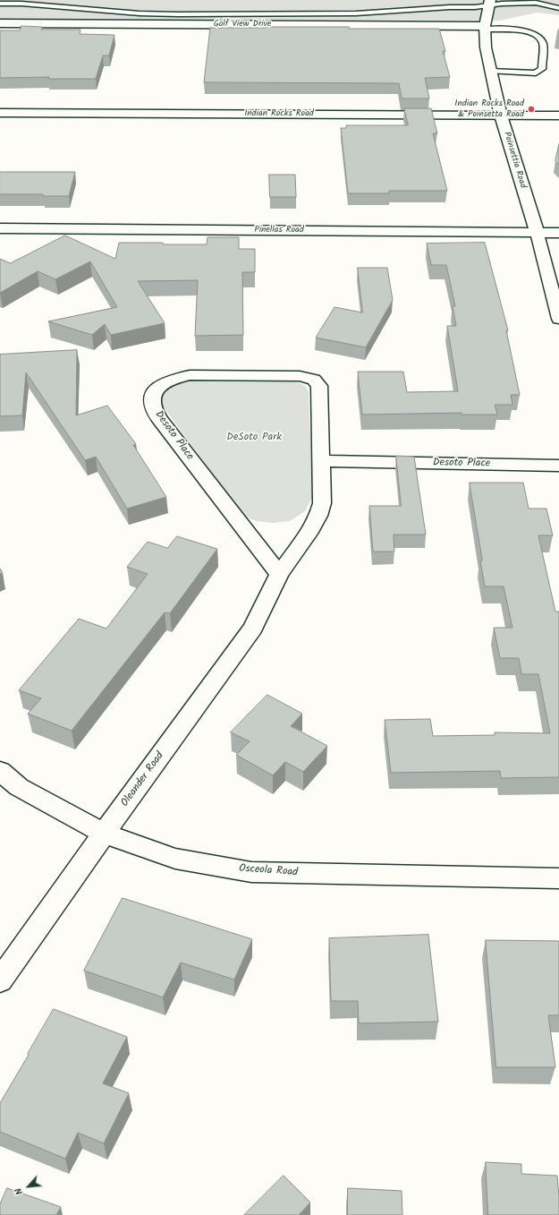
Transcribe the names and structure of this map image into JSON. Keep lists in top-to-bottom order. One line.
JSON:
{"streets":{"street":["Golf View Drive","Indian Rocks Road","Poinsettia Road","Pinellas Road","Desoto Place","Oleander Road","Osceola Road"]},"crossings":[["Golf View Drive","Poinsettia Road"],["Indian Rocks Road","Poinsettia Road"],["Poinsettia Road","Pinellas Road"],["Desoto Place","Oleander Road"],["Oleander Road","Osceola Road"]],"parks":["DeSoto Park"],"places":["Indian Rocks Road & Poinsetta Road"],"north":"bottom left"}
